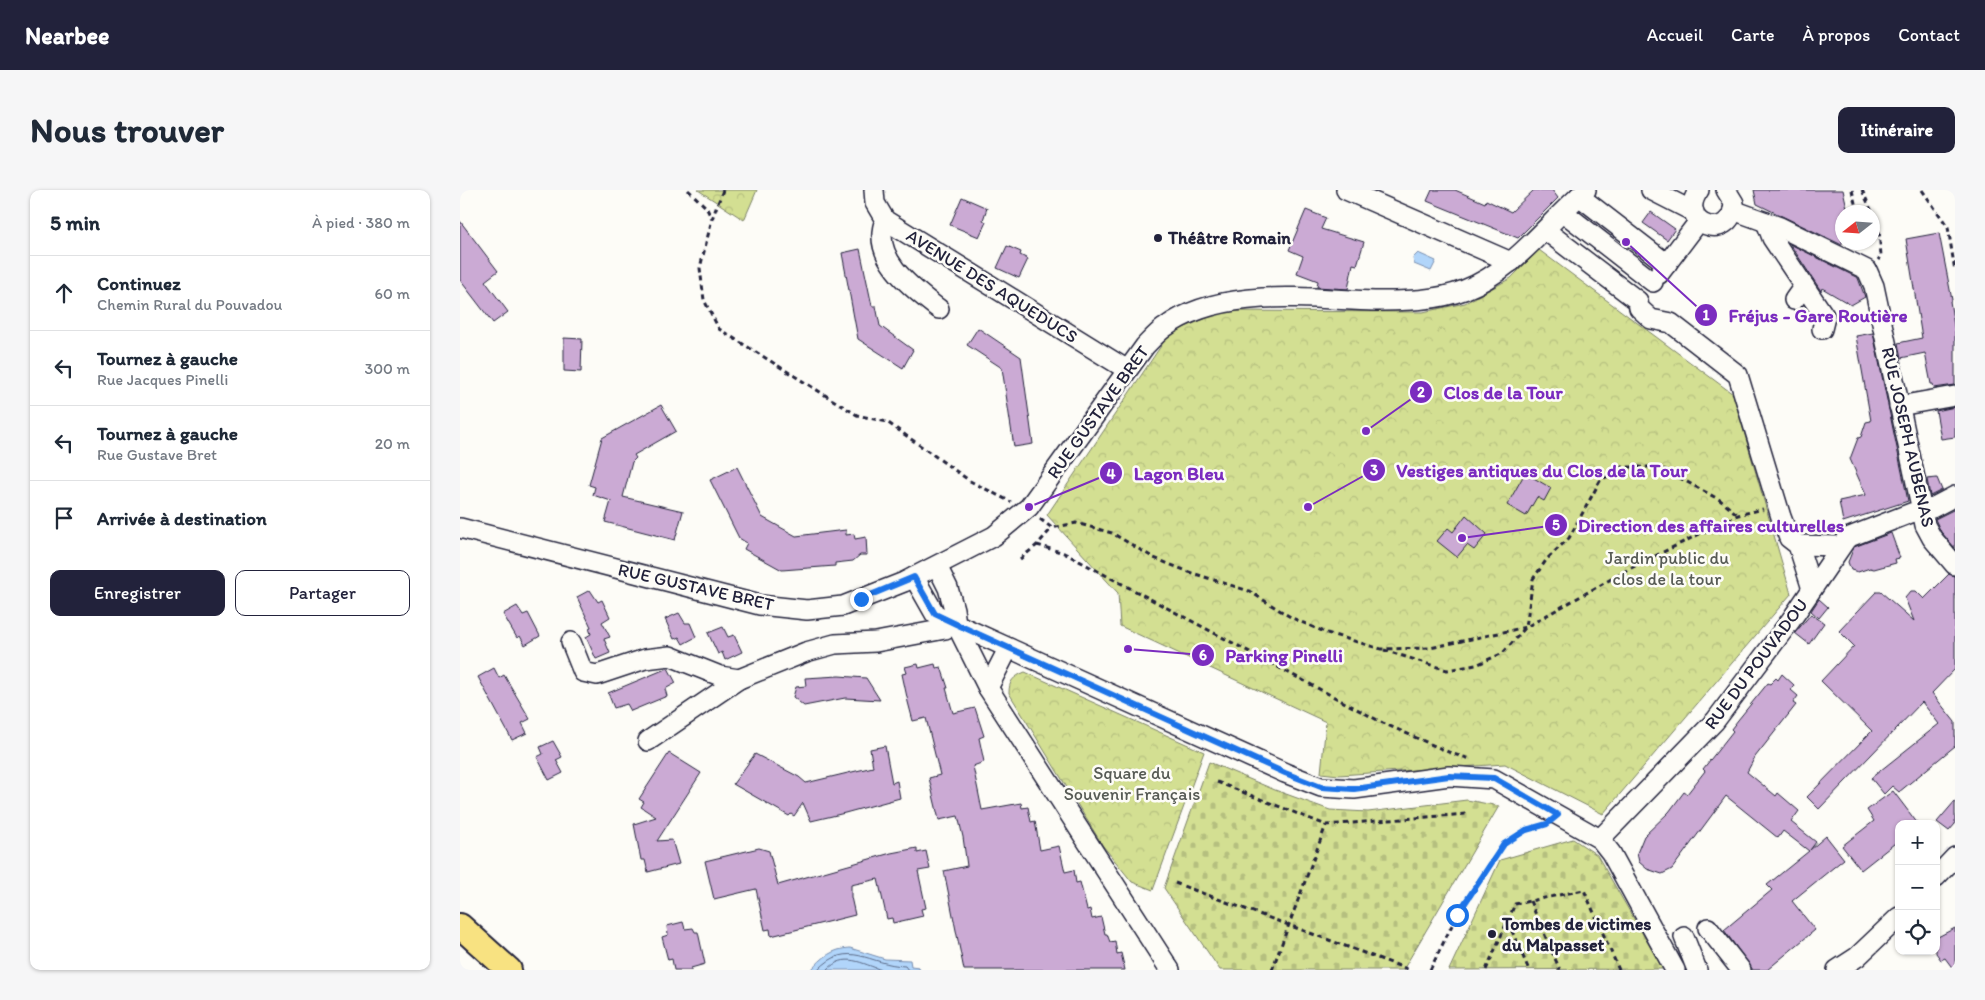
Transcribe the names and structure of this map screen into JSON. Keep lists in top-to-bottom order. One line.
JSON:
{"streets":{"street":["AVENUE DES AQUEDUCS","RUE GUSTAVE BRET","RUE JOSEPH AUBENAS","RUE DU POUVADOU"]},"crossings":[["AVENUE DES AQUEDUCS","RUE GUSTAVE BRET"],["RUE JOSEPH AUBENAS","RUE DU POUVADOU"]],"parks":["Jardin public du clos de la tour","Square du Souvenir Français"],"places":["Théâtre Romain","Fréjus - Gare Routière","Clos de la Tour","Lagon Bleu","Vestiges antiques du Clos de la Tour","Direction des affaires culturelles","Parking Pinelli","Tombes de victimes du Malpasset"],"north":"left","page":{"header":"Nearbee","nav":["Accueil","Carte","À propos","Contact"],"buttons":["Itinéraire",["Enregistrer","Partager"]],"title":"Nous trouver","heading":["5 min","À pied · 380 m"],"list":[["Continuez","Chemin Rural du Pouvadou","60 m"],["Tournez à gauche","Rue Jacques Pinelli","300 m"],["Tournez à gauche","Rue Gustave Bret","20 m"],"Arrivée à destination"],"map_buttons":["+","−"]}}
